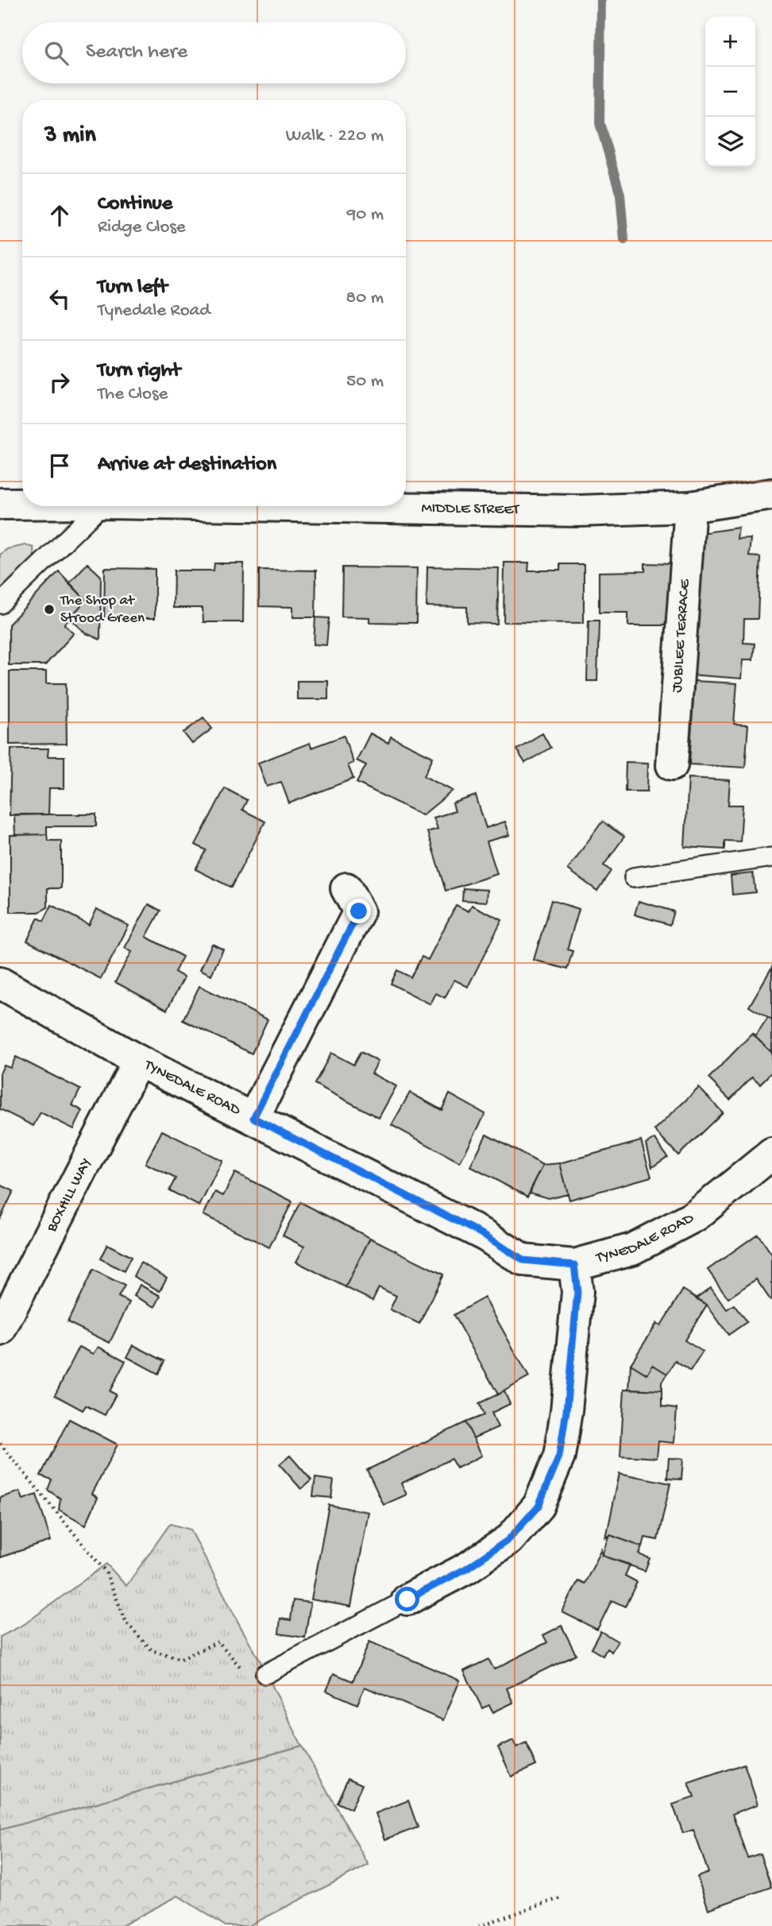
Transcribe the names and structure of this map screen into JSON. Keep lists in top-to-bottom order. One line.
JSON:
{"streets":{"street":["MIDDLE STREET","JUBILEE TERRACE","TYNEDALE ROAD","BOXHILL WAY"]},"crossings":[["MIDDLE STREET","JUBILEE TERRACE"],["TYNEDALE ROAD","BOXHILL WAY"]],"places":["The Shop at Strood Green"],"page":{"map_buttons":["+","−"],"search":"Search here","heading":["3 min","Walk · 220 m"],"list":[["Continue","Ridge Close","90 m"],["Turn left","Tynedale Road","80 m"],["Turn right","The Close","50 m"],"Arrive at destination"]}}
